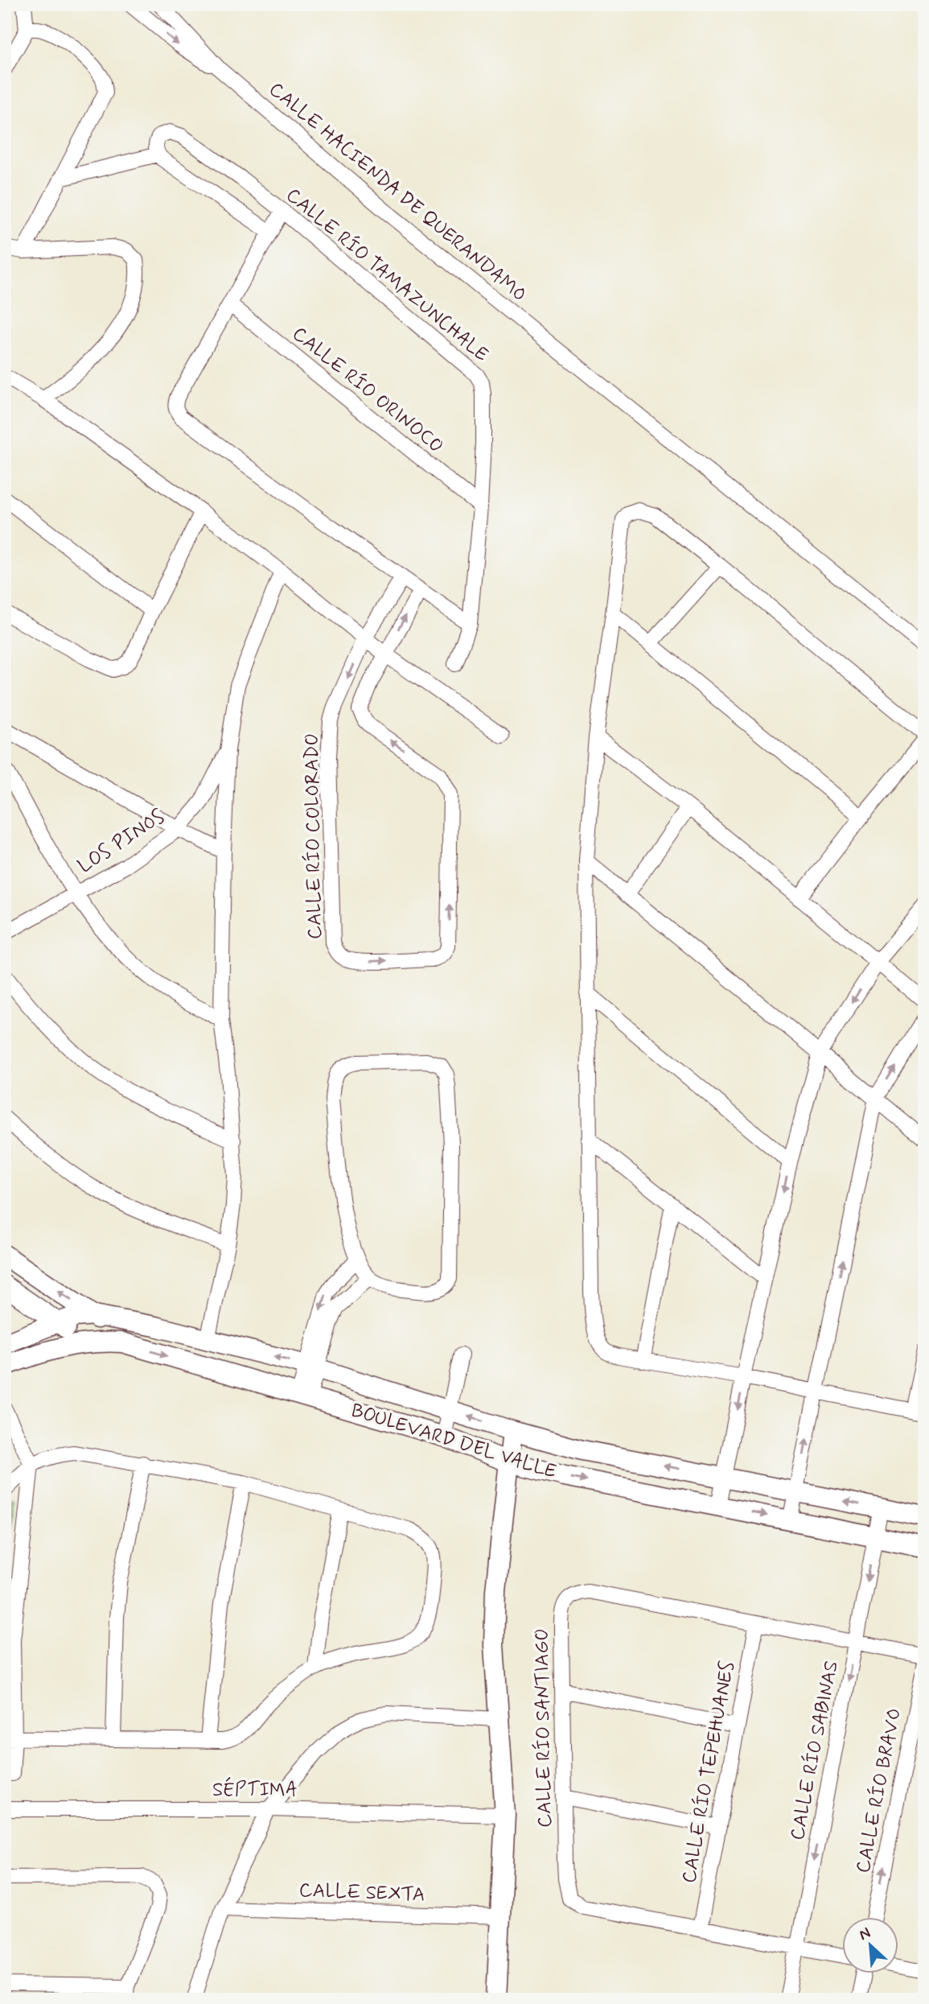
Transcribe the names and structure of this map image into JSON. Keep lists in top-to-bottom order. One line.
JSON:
{"streets":{"street":["CALLE HACIENDA DE QUERANDAMO","CALLE RÍO TAMAZUNCHALE","CALLE RÍO ORINOCO","CALLE RÍO COLORADO","LOS PINOS","BOULEVARD DEL VALLE","CALLE RÍO SANTIAGO","CALLE RÍO SABINAS","CALLE RÍO TEPEHUANES","SÉPTIMA","CALLE RÍO BRAVO","CALLE SEXTA"]},"crossings":[["CALLE RÍO TAMAZUNCHALE","CALLE RÍO ORINOCO"],["BOULEVARD DEL VALLE","CALLE RÍO SABINAS"],["CALLE RÍO SANTIAGO","CALLE RÍO SABINAS"],["CALLE RÍO SANTIAGO","CALLE RÍO TEPEHUANES"]],"one_way":["CALLE RÍO SABINAS","CALLE RÍO BRAVO"],"north":"top left"}
